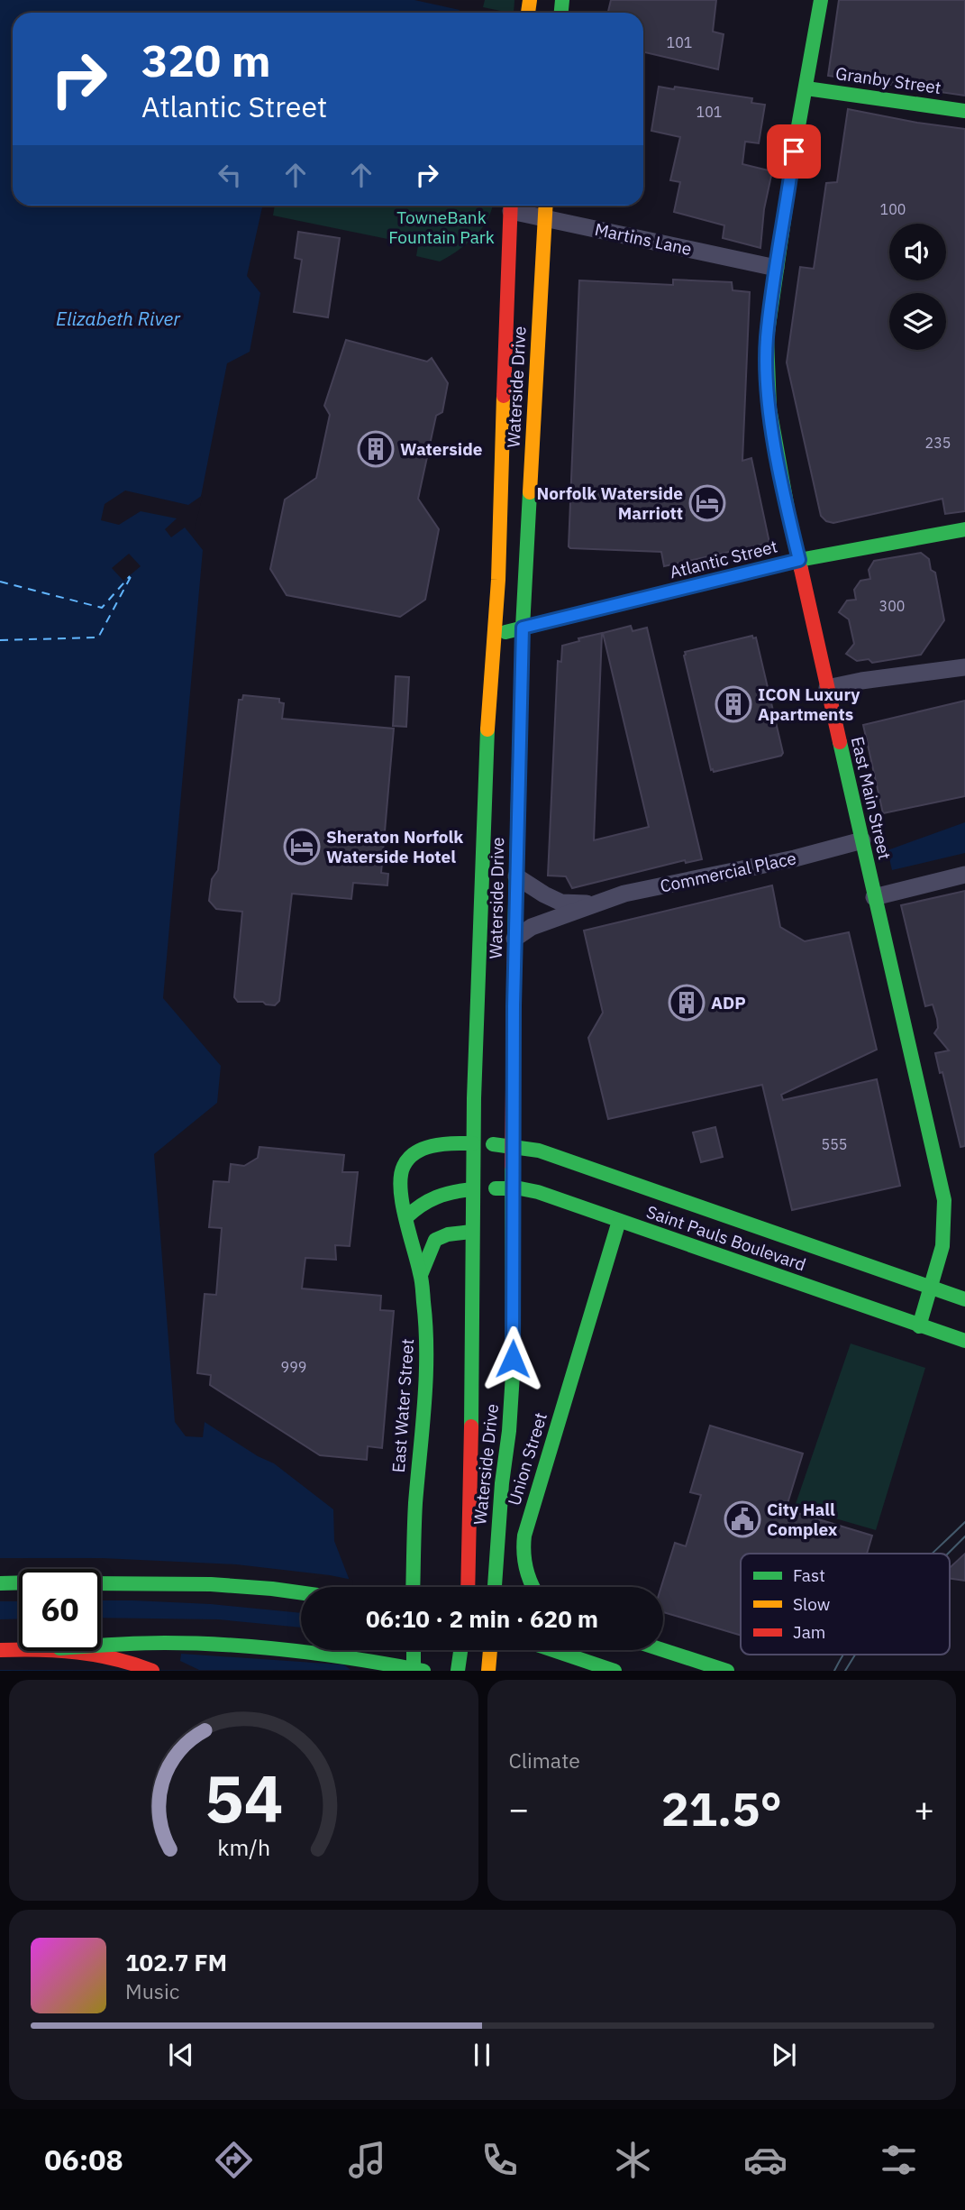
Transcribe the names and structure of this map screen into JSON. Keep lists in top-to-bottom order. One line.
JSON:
{"streets":{"main road":["Granby Street","Waterside Drive","Atlantic Street","East Main Street","Saint Pauls Boulevard","East Water Street","Union Street"],"street":["Martins Lane","Commercial Place"]},"crossings":[["Granby Street","East Main Street"],["Martins Lane","Waterside Drive"],["Martins Lane","East Main Street"],["Waterside Drive","Atlantic Street"],["Waterside Drive","Commercial Place"],["Waterside Drive","Saint Pauls Boulevard"],["Waterside Drive","East Water Street"],["Atlantic Street","East Main Street"],["East Main Street","Commercial Place"],["East Main Street","Saint Pauls Boulevard"],["Saint Pauls Boulevard","East Water Street"],["Saint Pauls Boulevard","Union Street"]],"water":["Elizabeth River"],"parks":["TowneBank Fountain Park"],"places":{"building":["Waterside","ICON Luxury Apartments","ADP"],"hotel":["Norfolk Waterside Marriott","Sheraton Norfolk Waterside Hotel"],"public building":["City Hall Complex"]},"house_numbers":["101","101","100","235","300","555","999"],"legend":["Fast","Slow","Jam"],"page":{"turn":["320 m","Atlantic Street"],"limit":"60","trip":"06:10 · 2 min · 620 m","tile":"Climate","heat":["−","21.5°","+"],"song":["102.7 FM","Music"],"tabs":"06:08","gauge":["54","km/h"]}}
